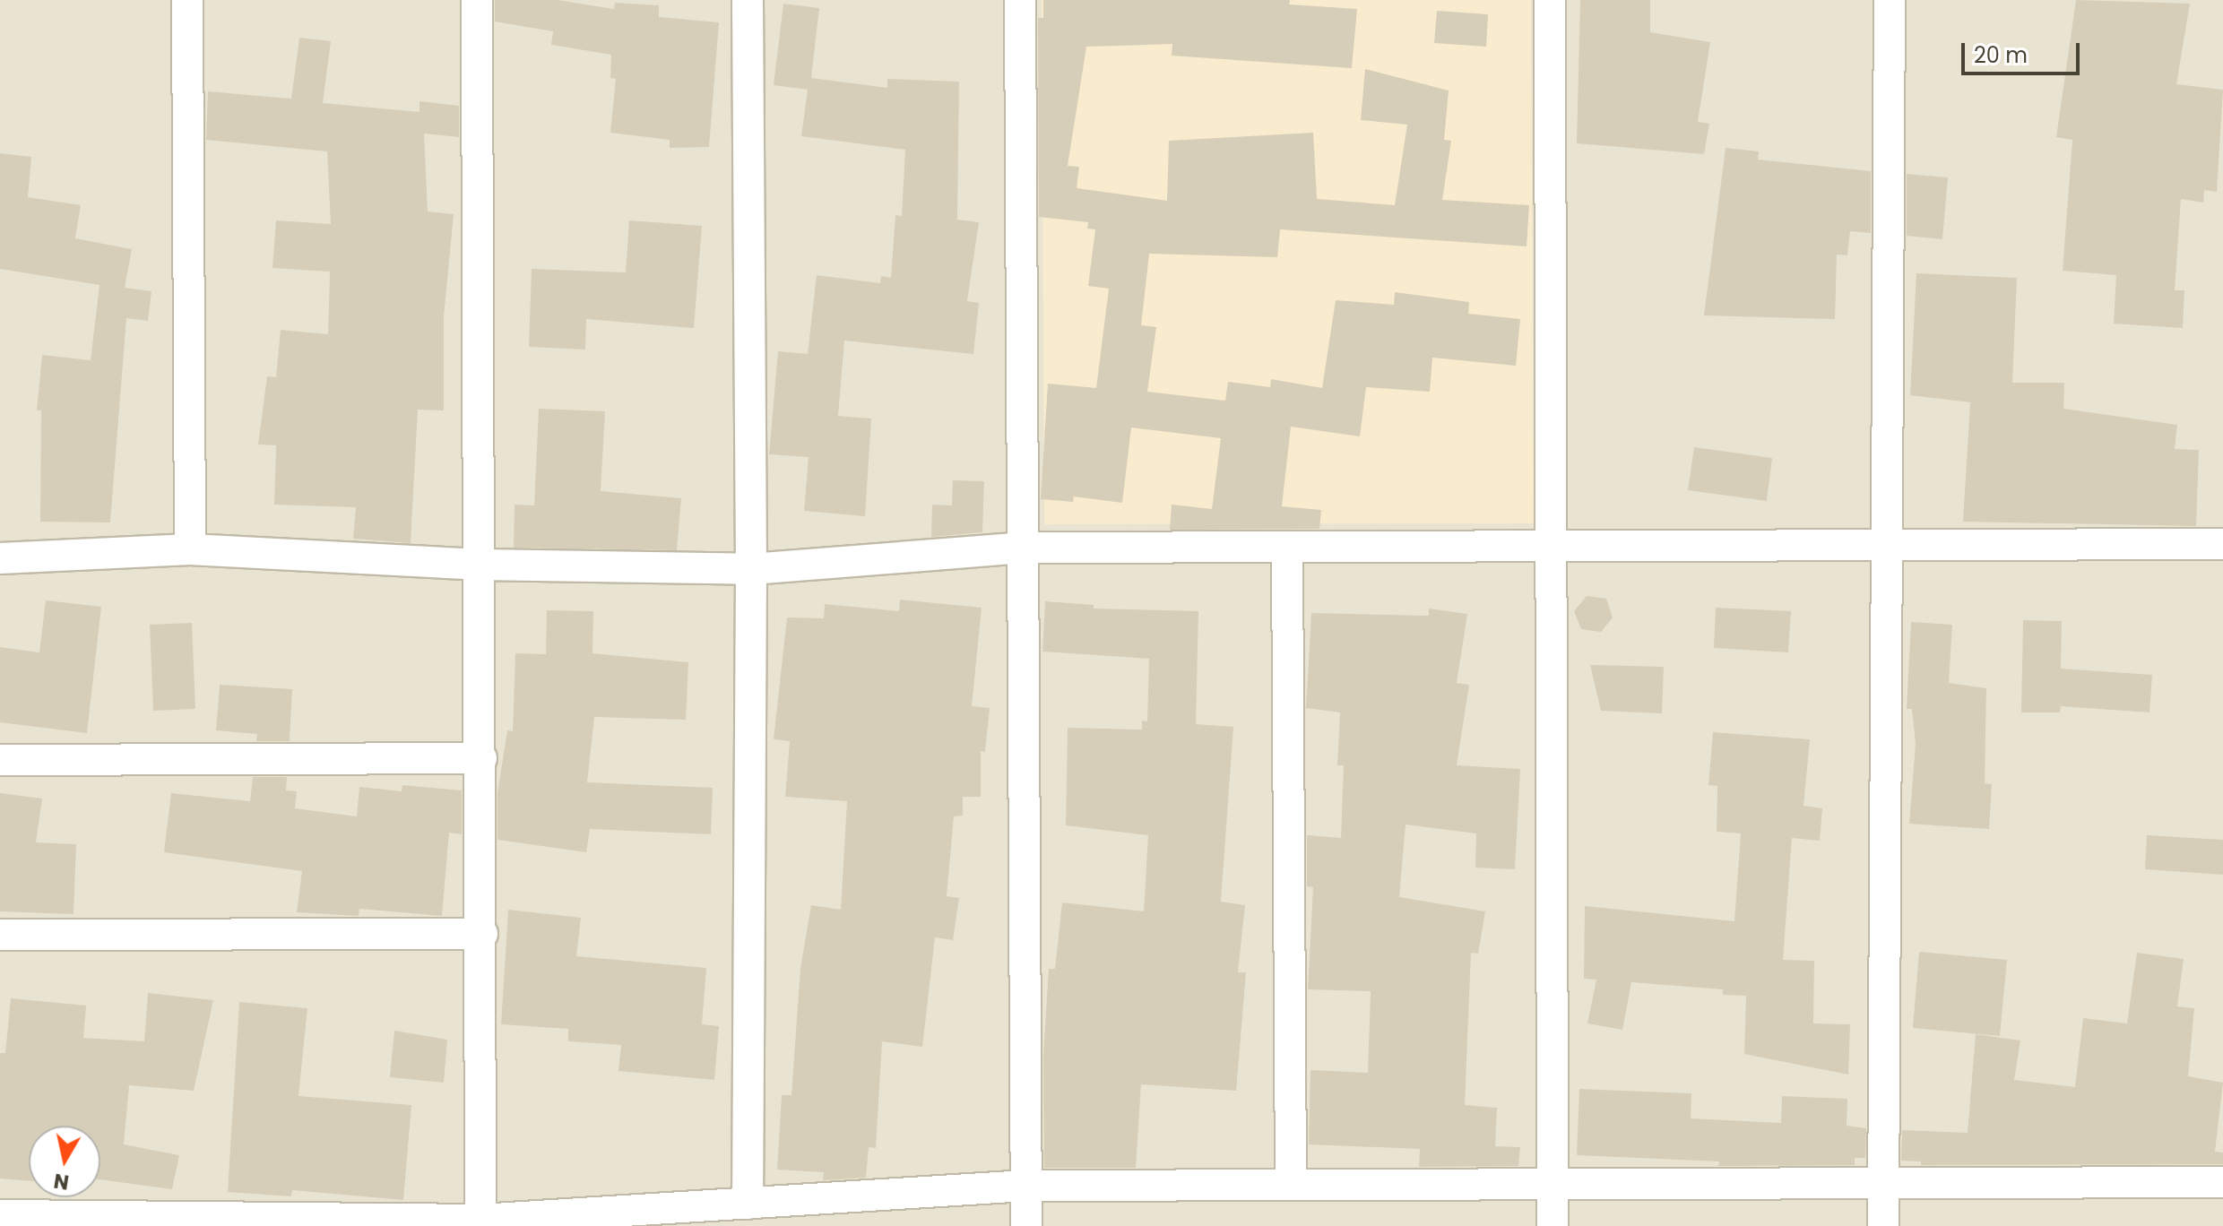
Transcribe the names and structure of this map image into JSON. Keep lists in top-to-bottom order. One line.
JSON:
{"scale_bar":"20 m","north":"bottom"}
